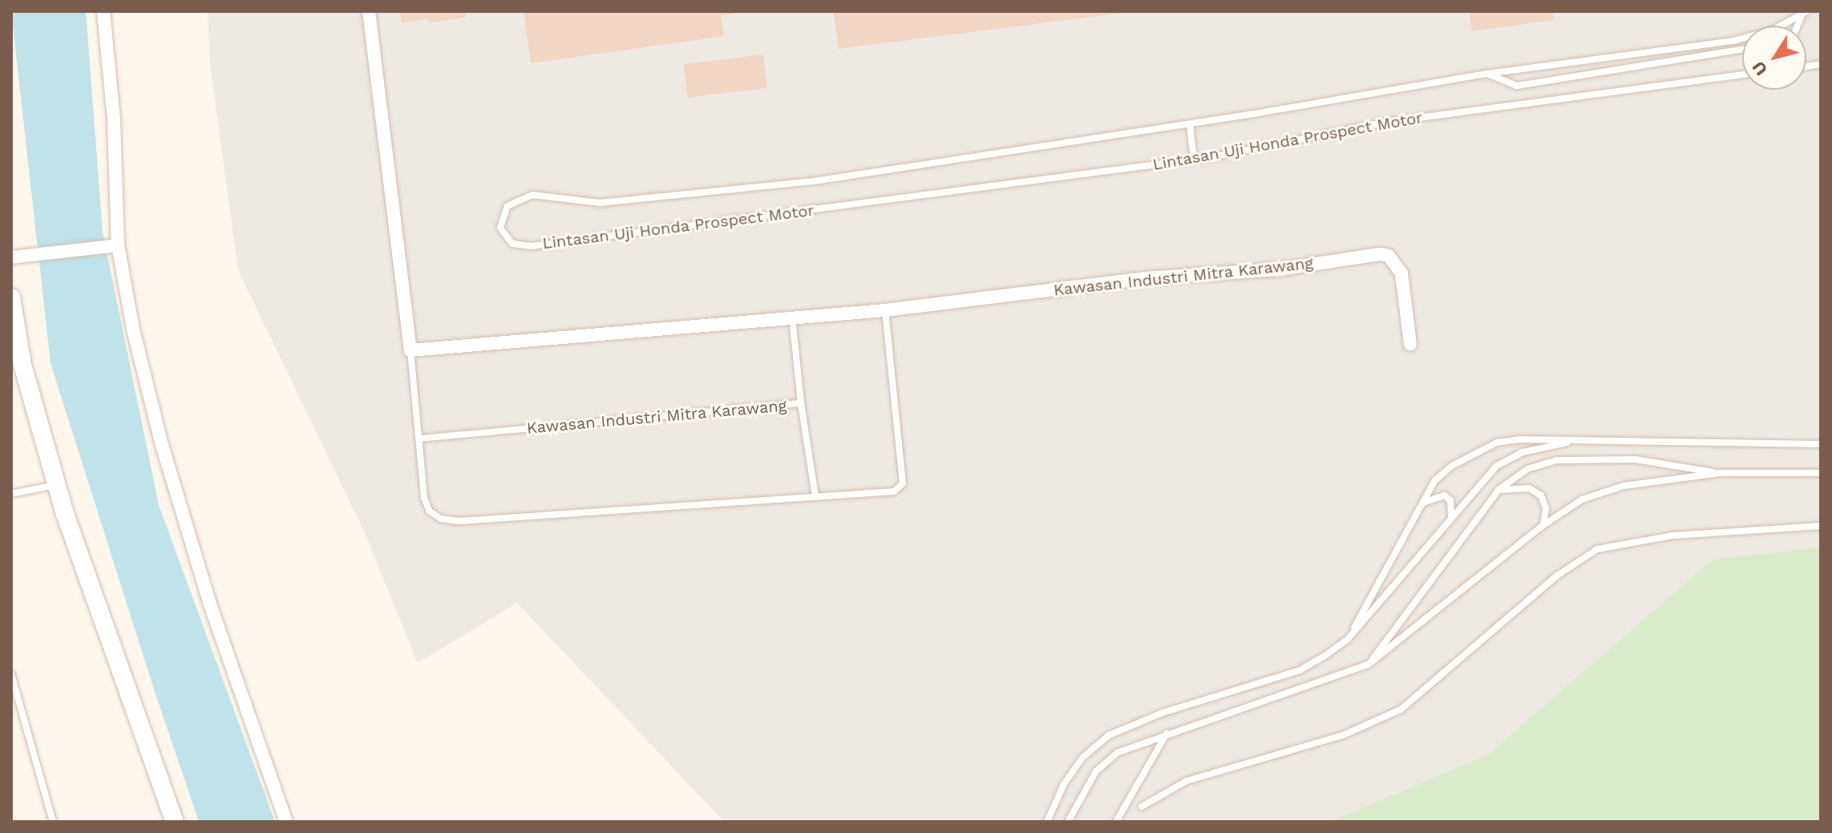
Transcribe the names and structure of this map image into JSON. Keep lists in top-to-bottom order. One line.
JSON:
{"streets":{"street":["Kawasan Industri Mitra Karawang"],"lane":["Lintasan Uji Honda Prospect Motor"]},"north":"bottom left"}
